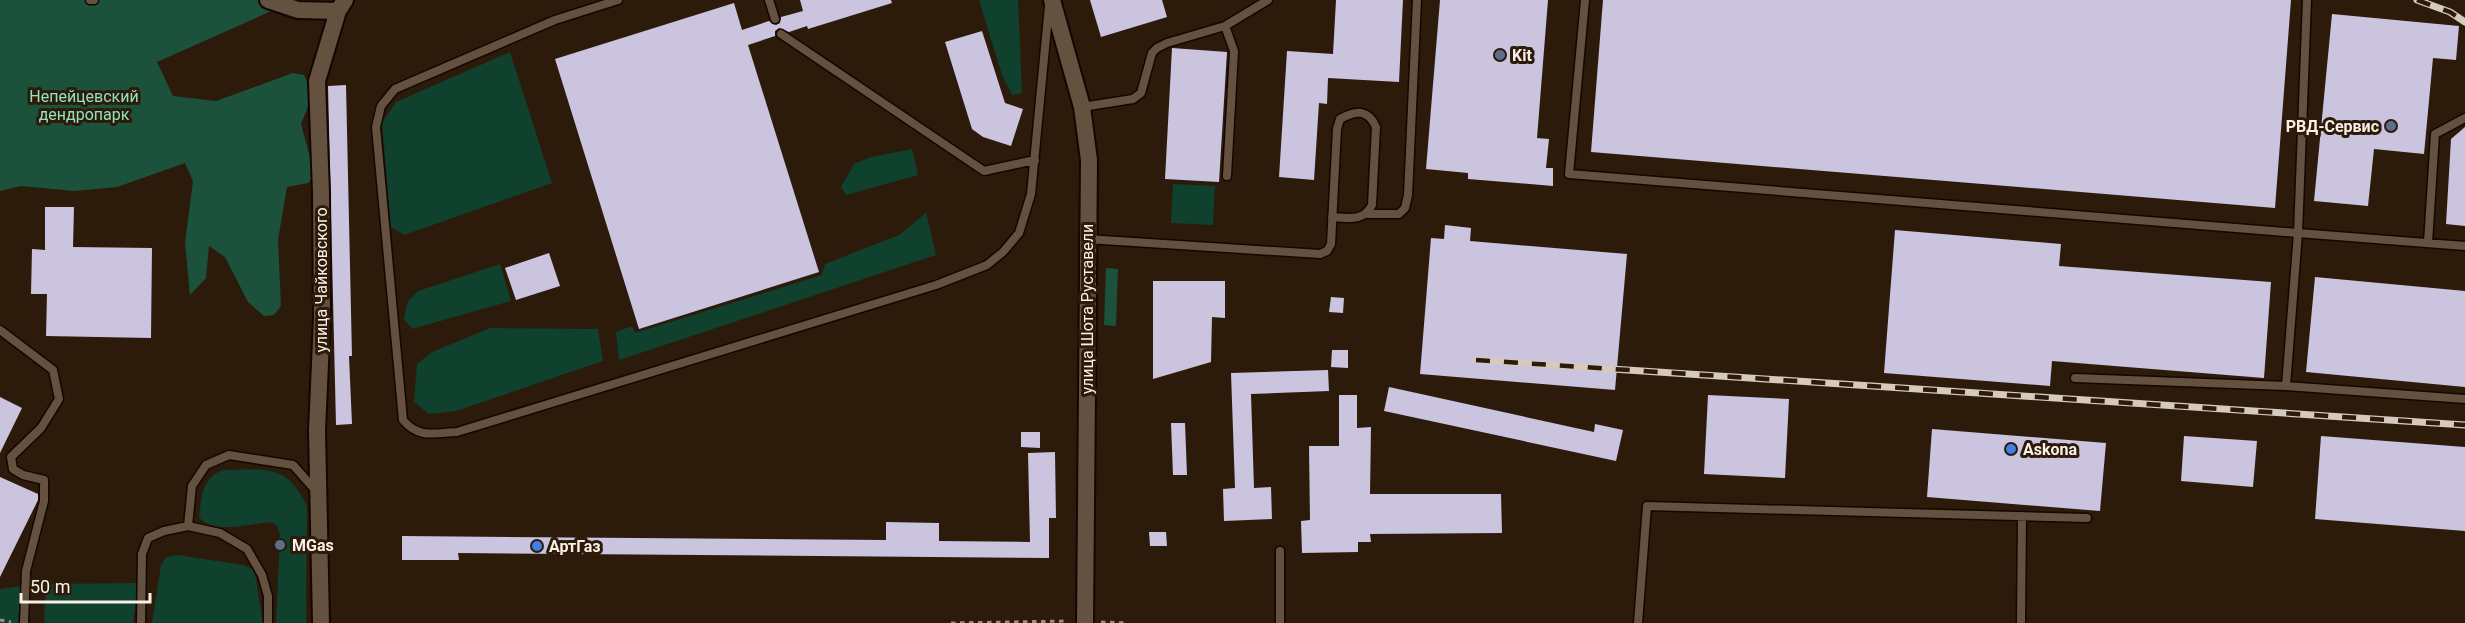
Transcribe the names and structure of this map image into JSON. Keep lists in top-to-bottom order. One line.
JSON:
{"streets":{"street":["улица Чайковского","улица Шота Руставели"]},"parks":["Непейцевский дендропарк"],"places":["Kit","РВД-Сервис","Askona","MGas","АртГаз"],"scale_bar":"50 m"}
